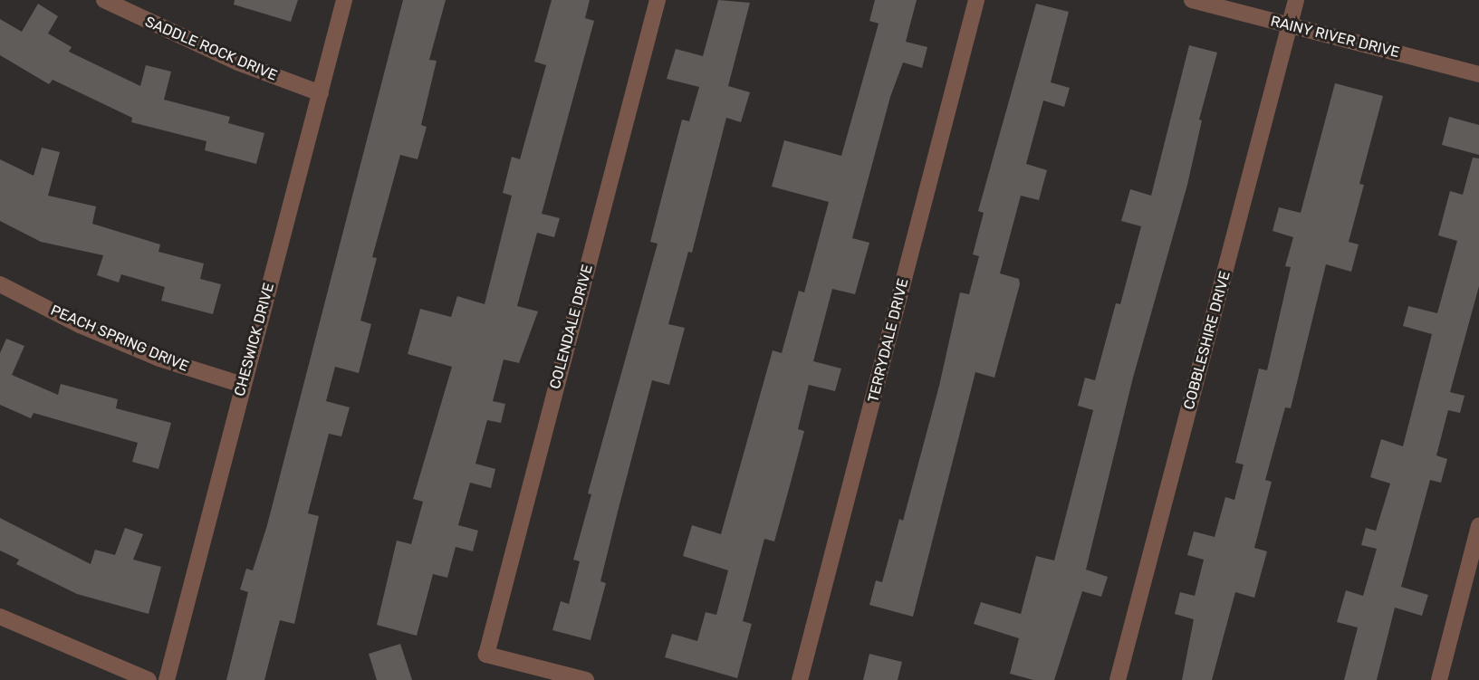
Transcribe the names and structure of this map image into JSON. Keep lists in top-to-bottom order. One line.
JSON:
{"streets":{"street":["RAINY RIVER DRIVE","SADDLE ROCK DRIVE","COLENDALE DRIVE","PEACH SPRING DRIVE","CHESWICK DRIVE","TERRYDALE DRIVE","COBBLESHIRE DRIVE"]},"crossings":[["RAINY RIVER DRIVE","COBBLESHIRE DRIVE"],["SADDLE ROCK DRIVE","CHESWICK DRIVE"],["PEACH SPRING DRIVE","CHESWICK DRIVE"]]}
